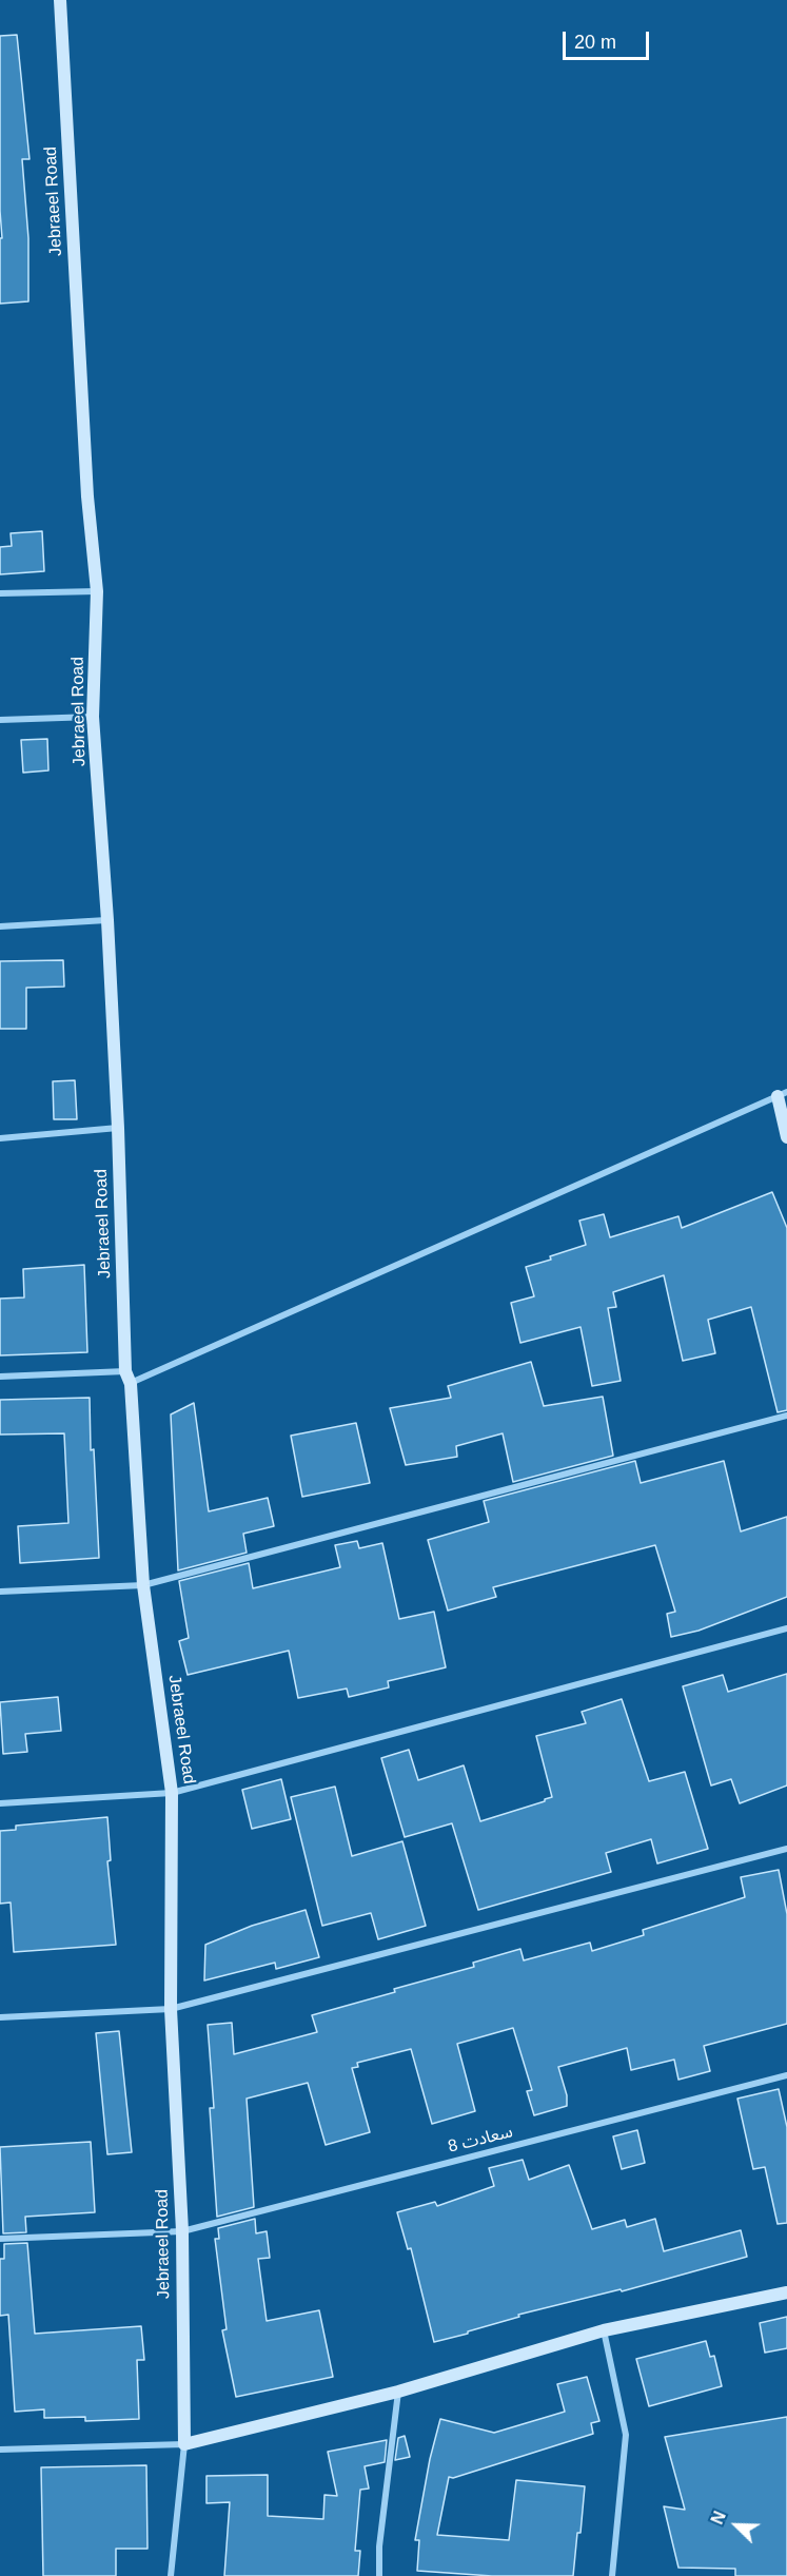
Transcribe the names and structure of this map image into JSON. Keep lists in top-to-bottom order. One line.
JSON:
{"streets":{"main road":["Jebraeel Road"],"street":["سعادت 8"]},"crossings":[["Jebraeel Road","سعادت 8"]],"scale_bar":"20 m","north":"top left"}
